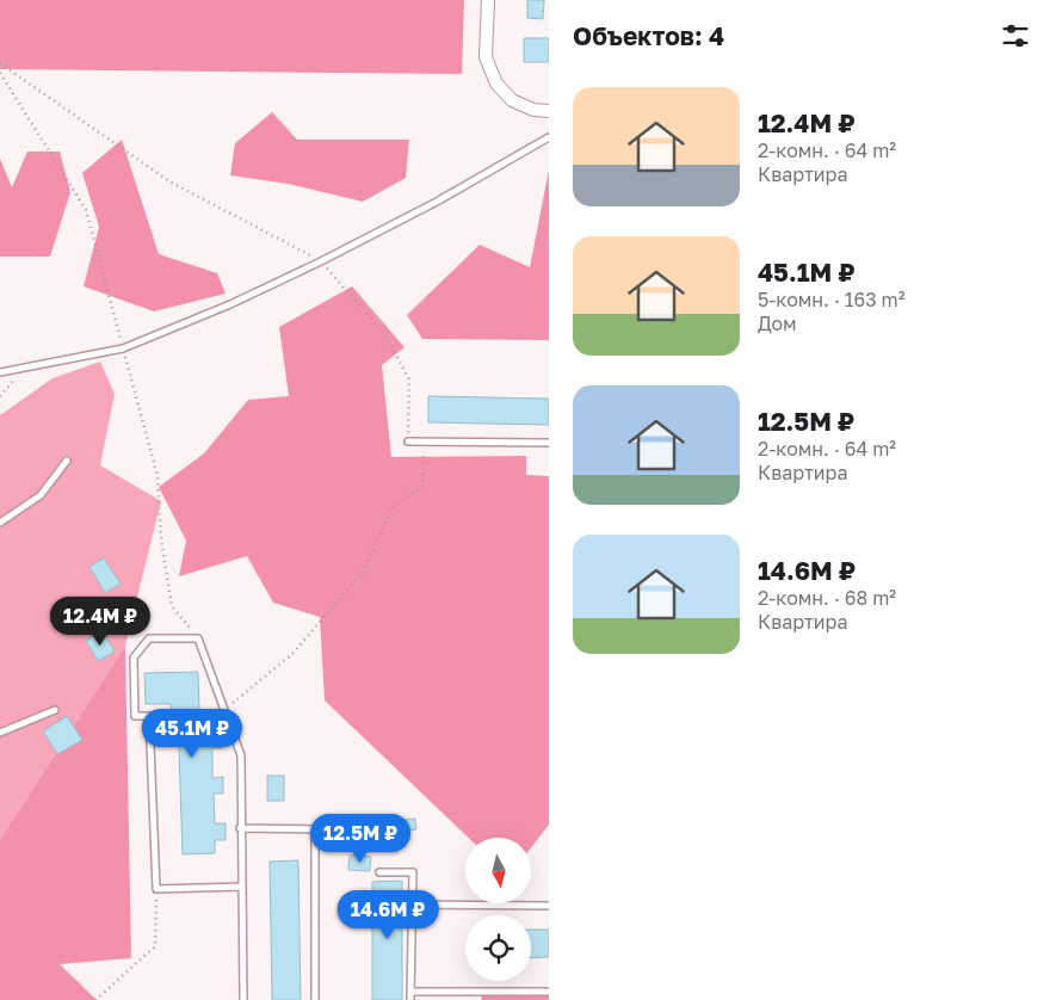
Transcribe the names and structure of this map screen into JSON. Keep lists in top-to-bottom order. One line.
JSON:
{"north":"bottom","page":{"heading":"Объектов: 4","list":[{"name":"12.4M ₽","note":"2-комн. · 64 m² · Квартира"},{"name":"45.1M ₽","note":"5-комн. · 163 m² · Дом"},{"name":"12.5M ₽","note":"2-комн. · 64 m² · Квартира"},{"name":"14.6M ₽","note":"2-комн. · 68 m² · Квартира"}],"price":["12.4M ₽","45.1M ₽","12.5M ₽","14.6M ₽"]}}
